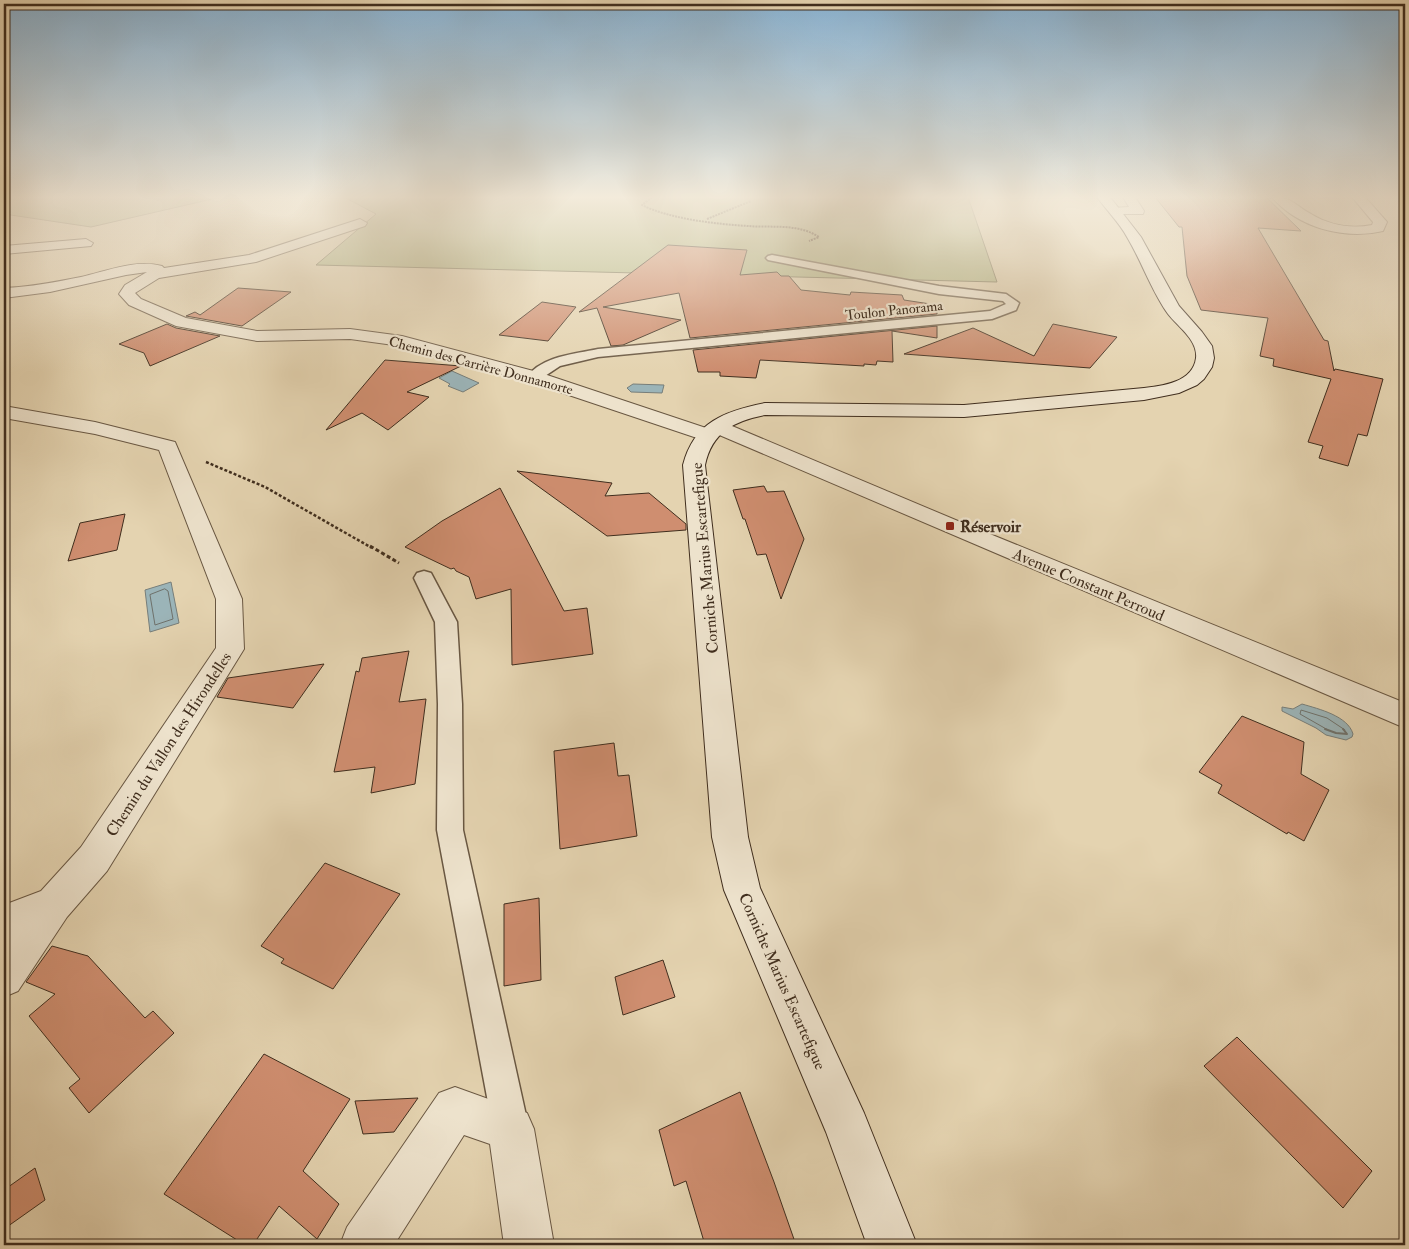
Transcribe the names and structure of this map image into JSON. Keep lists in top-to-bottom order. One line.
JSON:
{"streets":{"street":["Chemin des Carrière Donnamorte","Corniche Marius Escartefigue","Avenue Constant Perroud","Chemin du Vallon des Hirondelles"],"lane":["Toulon Panorama"]},"crossings":[["Toulon Panorama","Chemin des Carrière Donnamorte"],["Chemin des Carrière Donnamorte","Corniche Marius Escartefigue"],["Chemin des Carrière Donnamorte","Avenue Constant Perroud"],["Corniche Marius Escartefigue","Avenue Constant Perroud"]],"places":{"transit":["Réservoir"]}}
